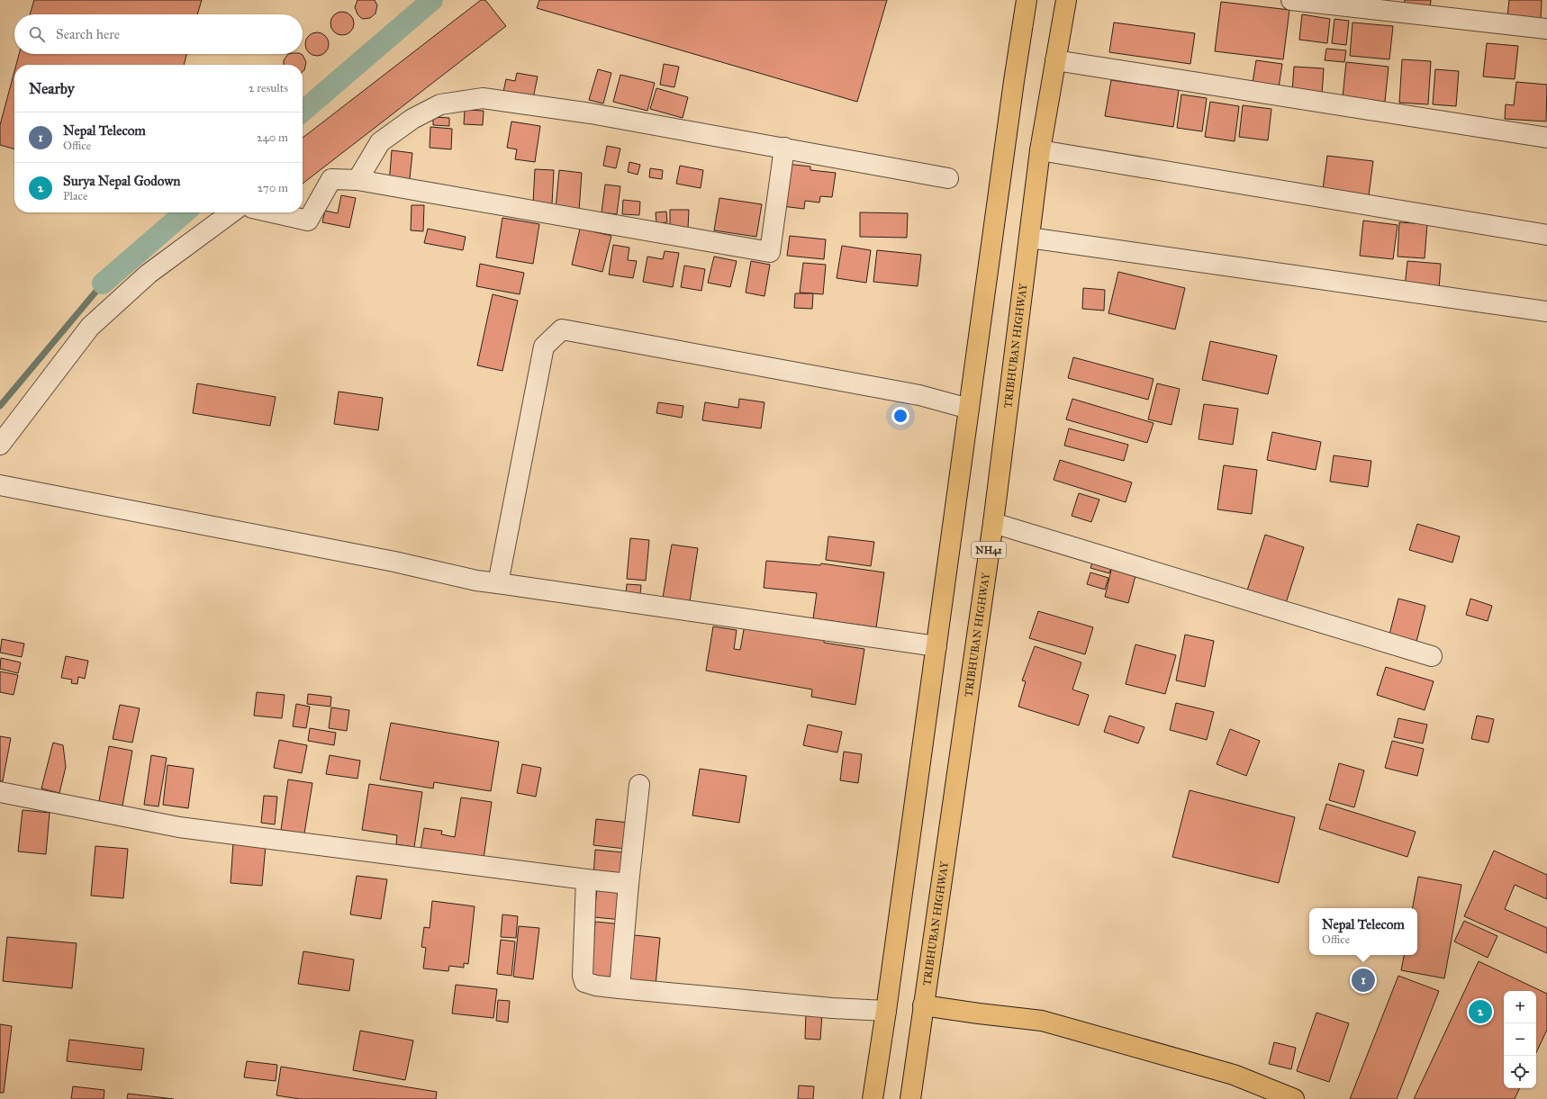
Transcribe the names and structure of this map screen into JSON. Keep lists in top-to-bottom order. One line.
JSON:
{"streets":{"main road":["TRIBHUBAN HIGHWAY","NH41"]},"page":{"search":"Search here","heading":["Nearby","2 results"],"list":[{"mark":"1","name":"Nepal Telecom","note":"Office","value":"240 m"},{"mark":"2","name":"Surya Nepal Godown","note":"Place","value":"270 m"}],"popup":["Nepal Telecom","Office"],"pins":["1","2"],"map_buttons":["+","−"]}}
